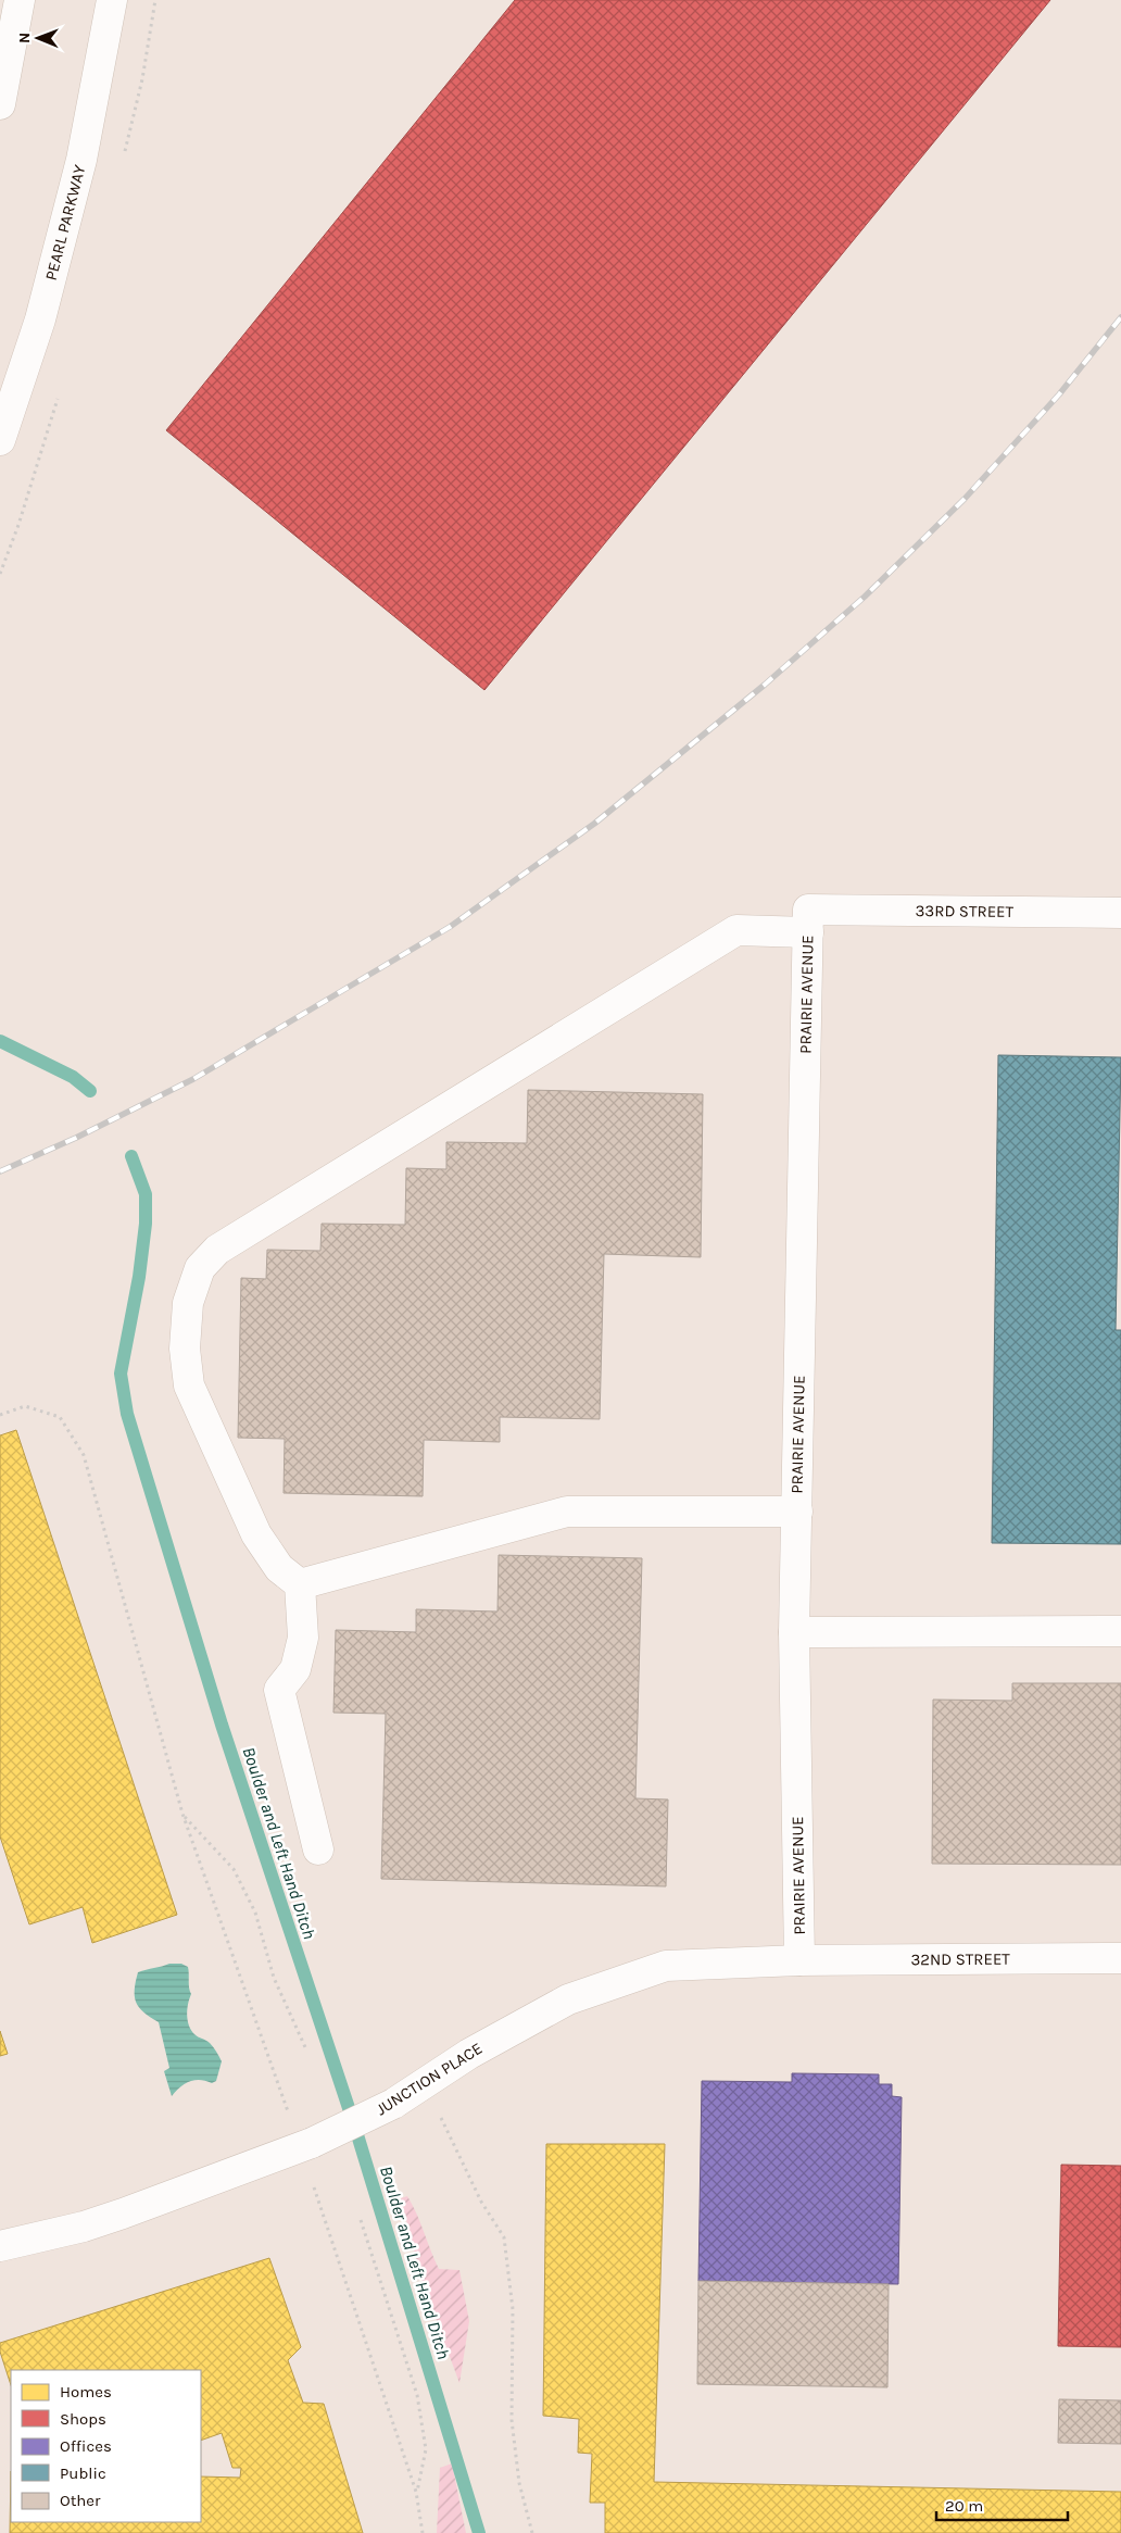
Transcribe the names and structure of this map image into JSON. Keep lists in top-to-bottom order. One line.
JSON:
{"streets":{"street":["PEARL PARKWAY","33RD STREET","PRAIRIE AVENUE","32ND STREET","JUNCTION PLACE"]},"crossings":[["33RD STREET","PRAIRIE AVENUE"],["PRAIRIE AVENUE","32ND STREET"],["PRAIRIE AVENUE","JUNCTION PLACE"],["32ND STREET","JUNCTION PLACE"]],"water":["Boulder and Left Hand Ditch"],"legend":["Homes","Shops","Offices","Public","Other"],"scale_bar":"20 m","north":"left"}
